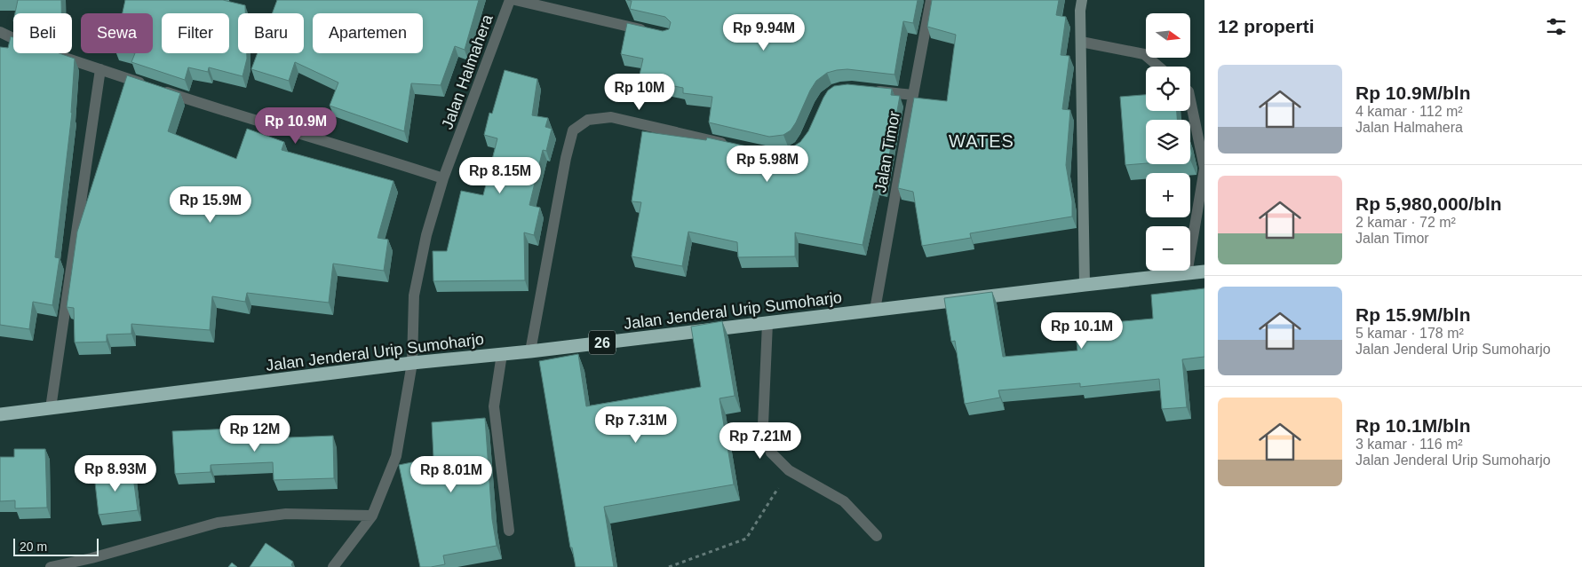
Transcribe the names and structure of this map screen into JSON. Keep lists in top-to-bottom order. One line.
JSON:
{"streets":{"highway":["Jalan Jenderal Urip Sumoharjo","26"],"street":["Jalan Halmahera","Jalan Timor"]},"crossings":[["Jalan Halmahera","Jalan Jenderal Urip Sumoharjo"],["Jalan Timor","Jalan Jenderal Urip Sumoharjo"]],"districts":["WATES"],"scale_bar":"20 m","north":"right","page":{"heading":"12 properti","map_buttons":["+","−"],"chip":["Beli","Sewa","Filter","Baru","Apartemen"],"price":["Rp 9.94M","Rp 10M","Rp 10.9M","Rp 5.98M","Rp 8.15M","Rp 15.9M","Rp 10.1M","Rp 7.31M","Rp 12M","Rp 7.21M","Rp 8.93M","Rp 8.01M"],"list":[{"name":"Rp 10.9M/bln","note":"4 kamar · 112 m² · Jalan Halmahera"},{"name":"Rp 5,980,000/bln","note":"2 kamar · 72 m² · Jalan Timor"},{"name":"Rp 15.9M/bln","note":"5 kamar · 178 m² · Jalan Jenderal Urip Sumoharjo"},{"name":"Rp 10.1M/bln","note":"3 kamar · 116 m² · Jalan Jenderal Urip Sumoharjo"}],"scale":"20 m"}}
